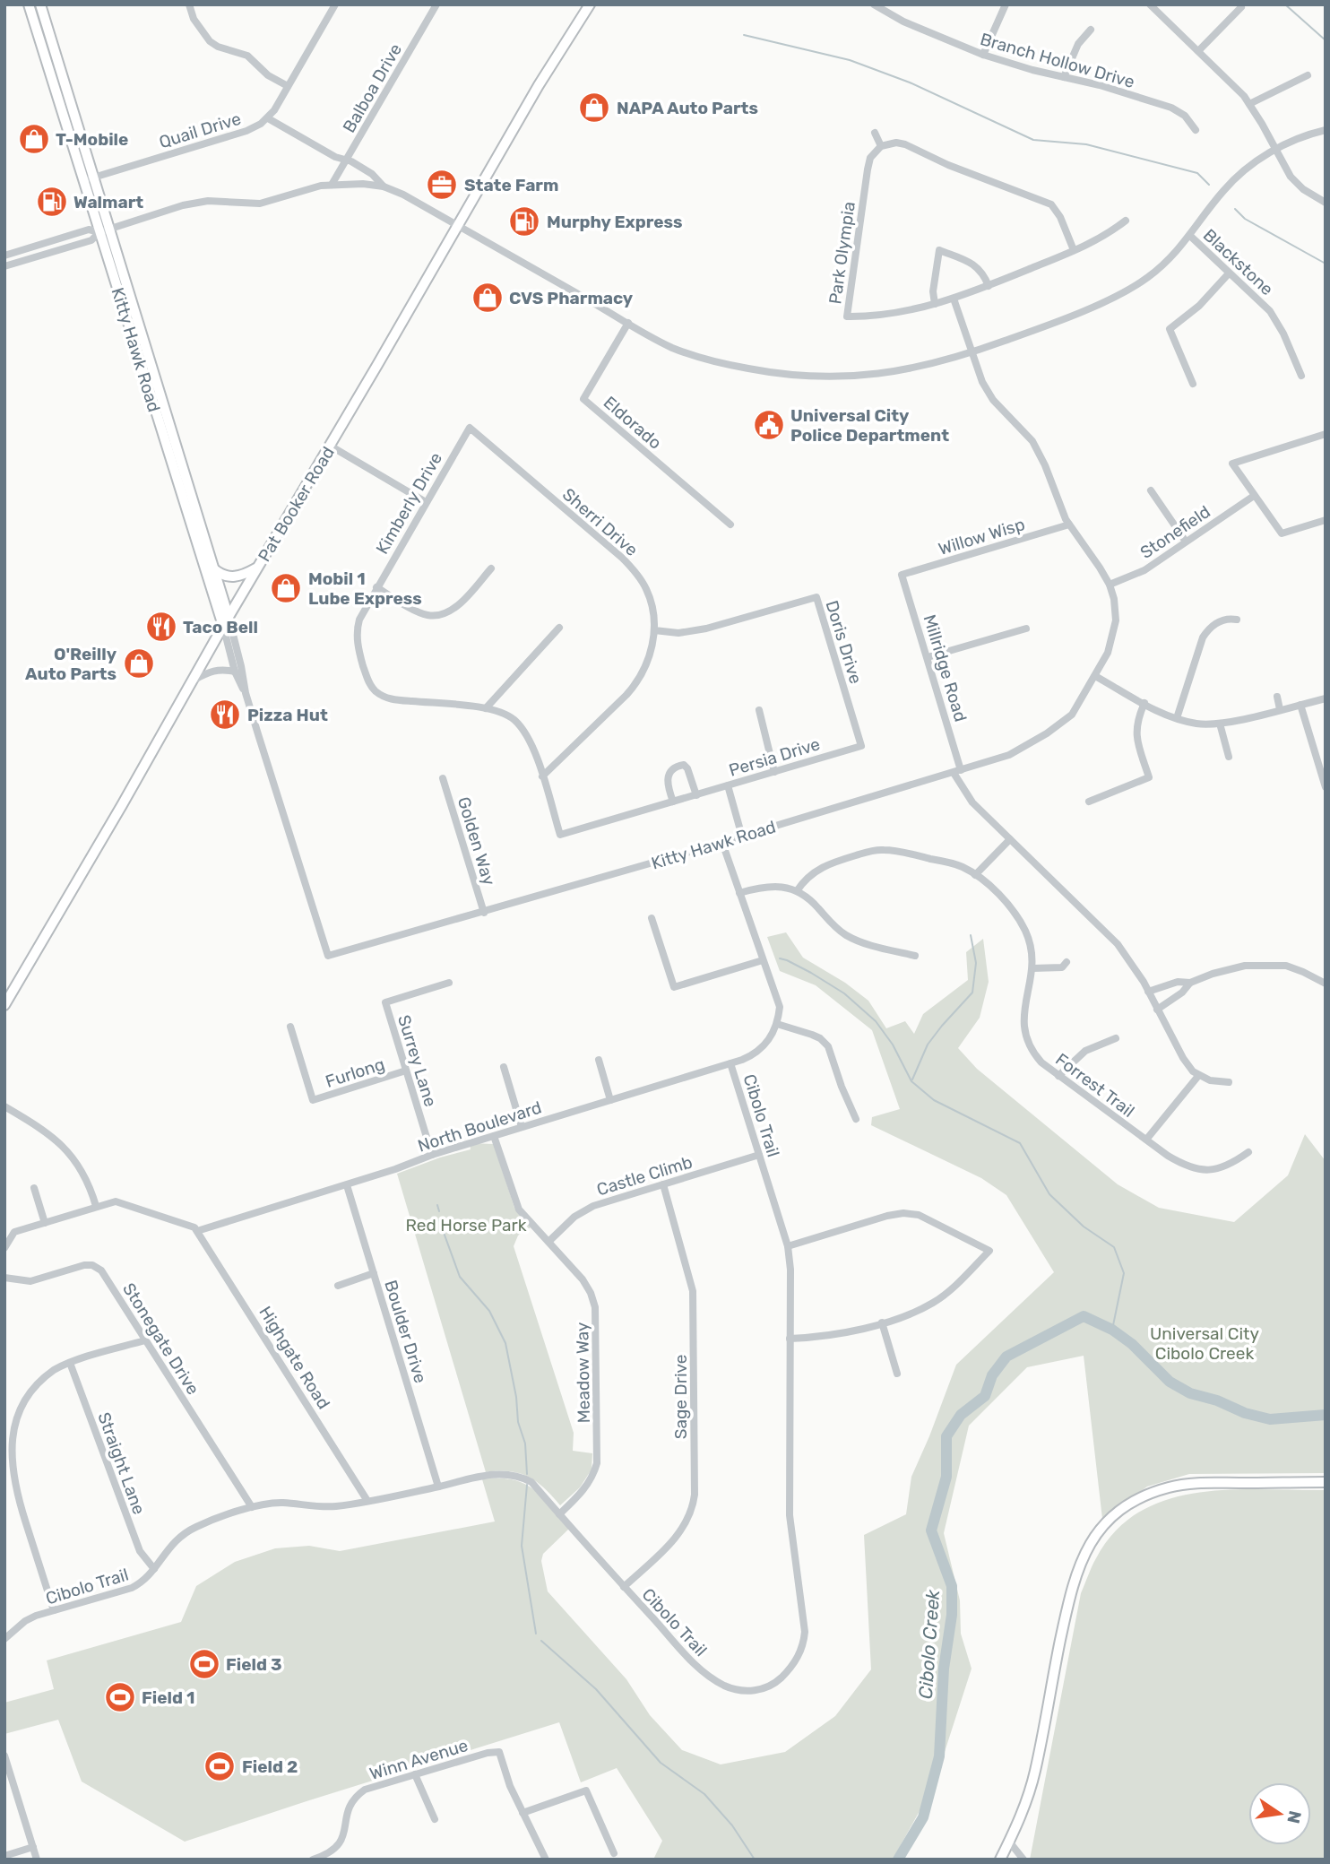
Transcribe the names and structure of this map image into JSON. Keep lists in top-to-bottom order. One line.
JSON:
{"streets":{"main road":["Kitty Hawk Road","Pat Booker Road"],"street":["Branch Hollow Drive","Balboa Drive","Quail Drive","Park Olympia","Blackstone","Eldorado","Kimberly Drive","Sherri Drive","Stonefield","Willow Wisp","Doris Drive","Millridge Road","Persia Drive","Golden Way","Surrey Lane","Furlong","Forrest Trail","Cibolo Trail","North Boulevard","Castle Climb","Boulder Drive","Stonegate Drive","Highgate Road","Meadow Way","Sage Drive","Straight Lane","Winn Avenue"]},"crossings":[["Quail Drive","Kitty Hawk Road"],["Kitty Hawk Road","Pat Booker Road"],["Kitty Hawk Road","Stonefield"],["Kitty Hawk Road","Millridge Road"],["Kitty Hawk Road","Golden Way"],["Kimberly Drive","Sherri Drive"],["Kimberly Drive","Persia Drive"],["Sherri Drive","Doris Drive"],["Willow Wisp","Millridge Road"],["Doris Drive","Persia Drive"],["Surrey Lane","Furlong"],["Surrey Lane","North Boulevard"],["Cibolo Trail","North Boulevard"],["Cibolo Trail","Castle Climb"],["Cibolo Trail","Boulder Drive"],["Cibolo Trail","Stonegate Drive"],["Cibolo Trail","Highgate Road"],["Cibolo Trail","Meadow Way"],["Cibolo Trail","Sage Drive"],["Cibolo Trail","Straight Lane"],["North Boulevard","Boulder Drive"],["North Boulevard","Highgate Road"],["North Boulevard","Meadow Way"],["Castle Climb","Meadow Way"],["Castle Climb","Sage Drive"]],"water":["Cibolo Creek"],"parks":["Red Horse Park","Universal City Cibolo Creek"],"places":{"shop":["NAPA Auto Parts","T-Mobile","CVS Pharmacy","Mobil 1 Lube Express","O'Reilly Auto Parts"],"office":["State Farm"],"fuel station":["Walmart","Murphy Express"],"public building":["Universal City Police Department"],"restaurant":["Taco Bell","Pizza Hut"],"sports":["Field 3","Field 1","Field 2"]},"north":"right"}
